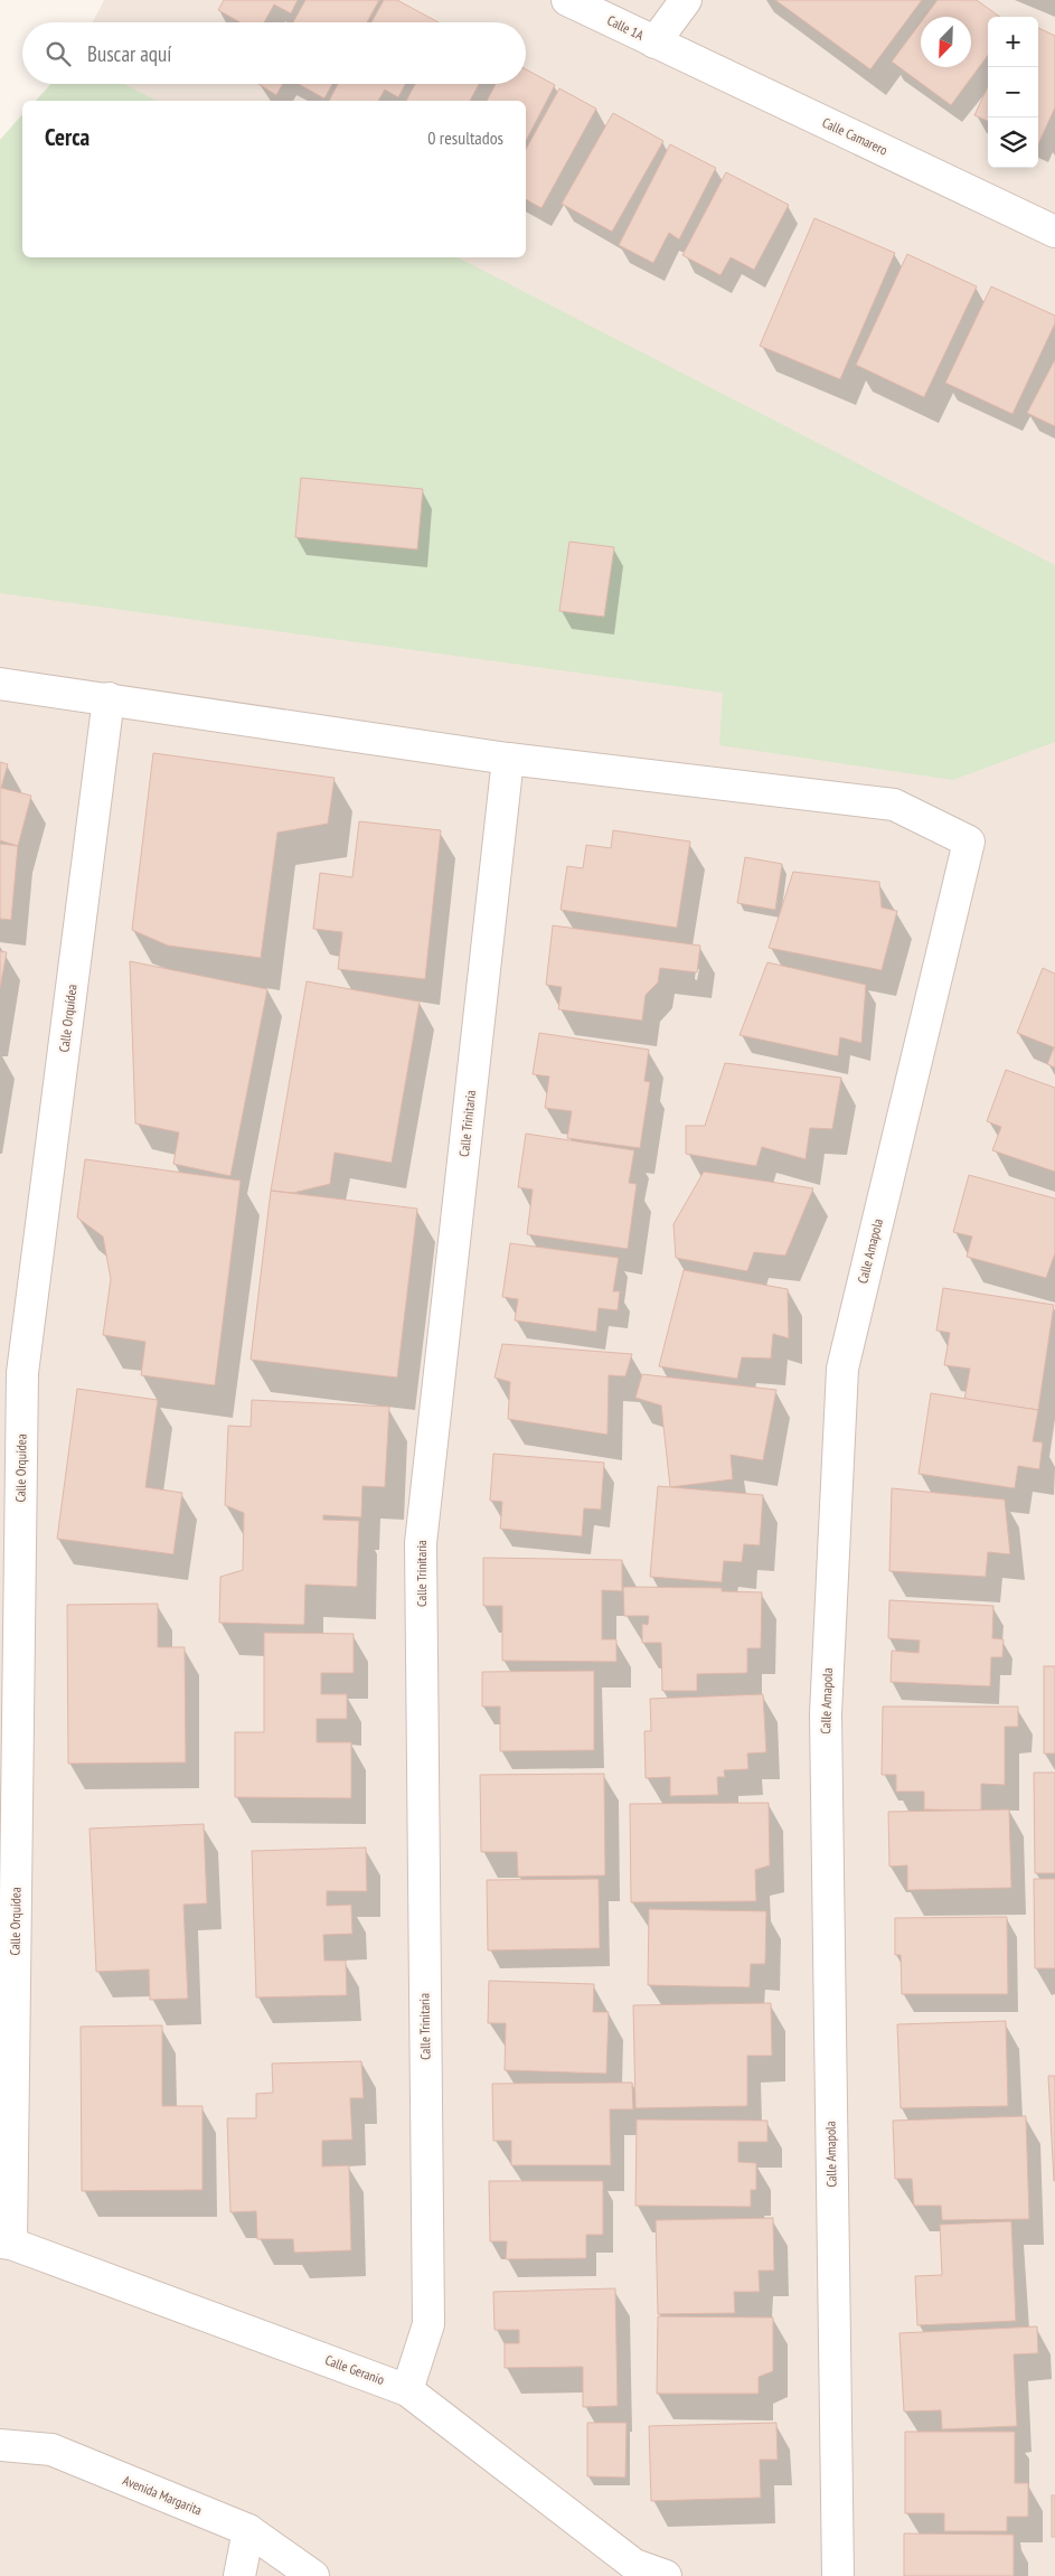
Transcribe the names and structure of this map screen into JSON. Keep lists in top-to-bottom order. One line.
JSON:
{"streets":{"street":["Calle 1A","Calle Camarero","Calle Orquídea","Calle Trinitaria","Calle Amapola","Calle Geranio","Avenida Margarita"]},"crossings":[["Calle 1A","Calle Camarero"],["Calle Orquídea","Calle Geranio"],["Calle Trinitaria","Calle Amapola"],["Calle Trinitaria","Calle Geranio"]],"north":"bottom left","page":{"map_buttons":["+","−"],"search":"Buscar aquí","heading":["Cerca","0 resultados"]}}
